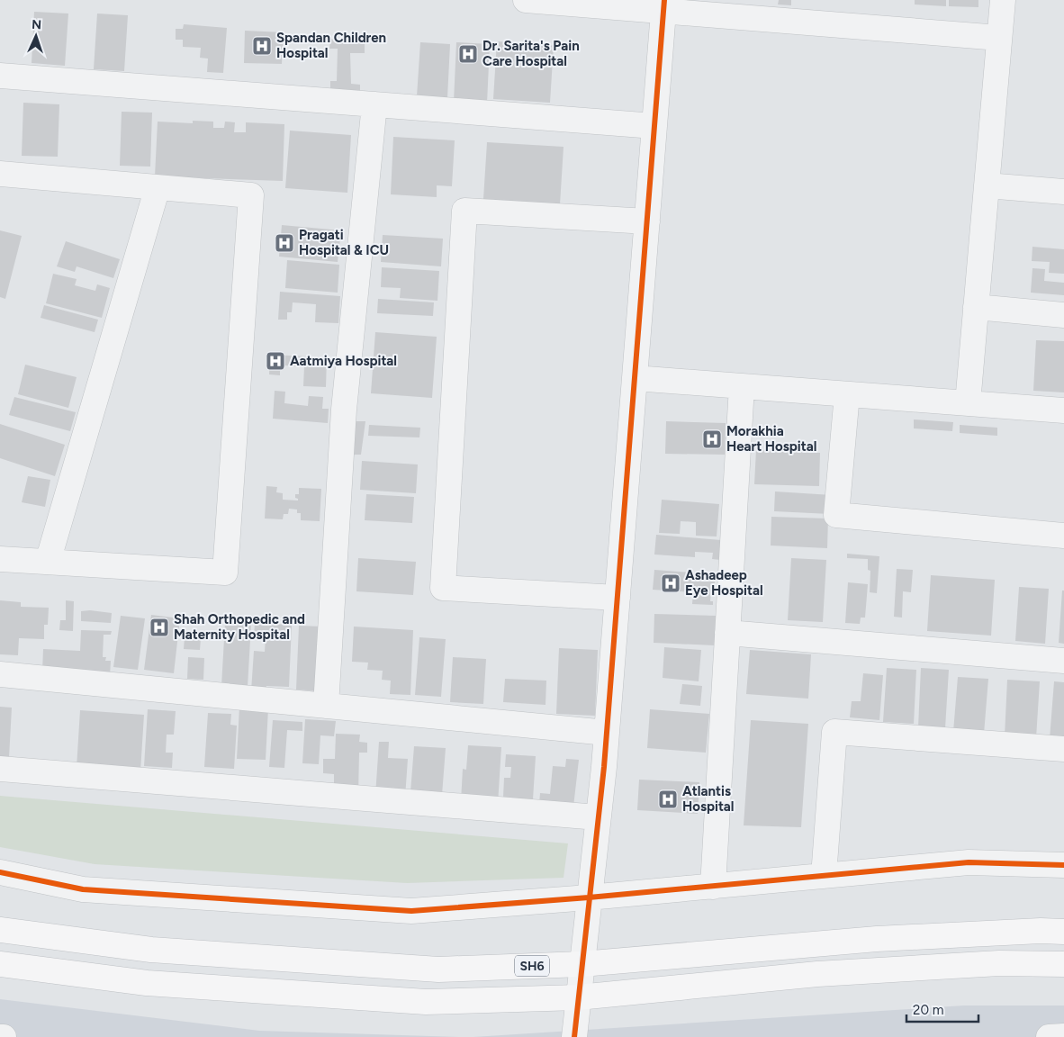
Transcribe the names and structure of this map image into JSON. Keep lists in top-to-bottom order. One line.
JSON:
{"streets":{"main road":["SH6"]},"places":{"hospital":["Spandan Children Hospital","Dr. Sarita's Pain Care Hospital","Pragati Hospital & ICU","Aatmiya Hospital","Morakhia Heart Hospital","Ashadeep Eye Hospital","Shah Orthopedic and Maternity Hospital","Atlantis Hospital"]},"scale_bar":"20 m","north":"top"}
